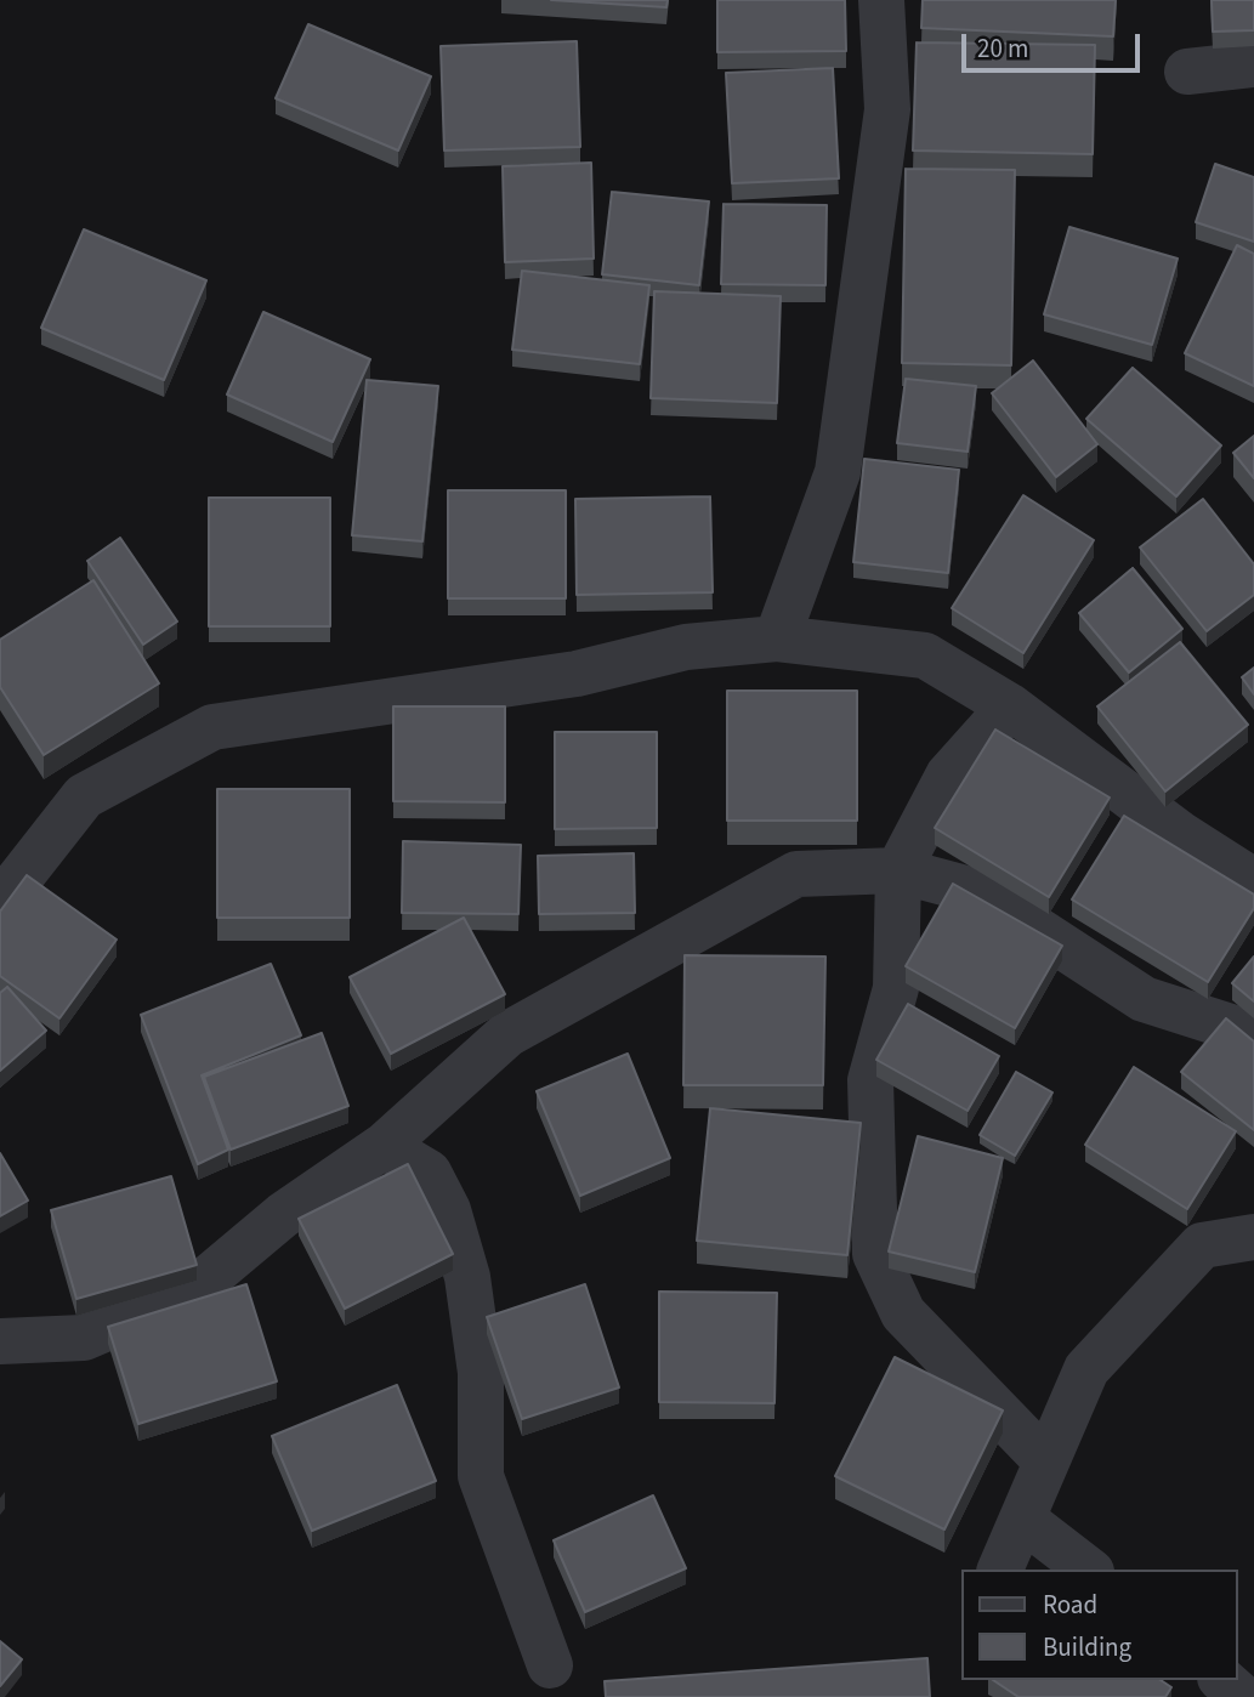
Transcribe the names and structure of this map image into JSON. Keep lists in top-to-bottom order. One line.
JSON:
{"legend":["Road","Building"],"scale_bar":"20 m"}
